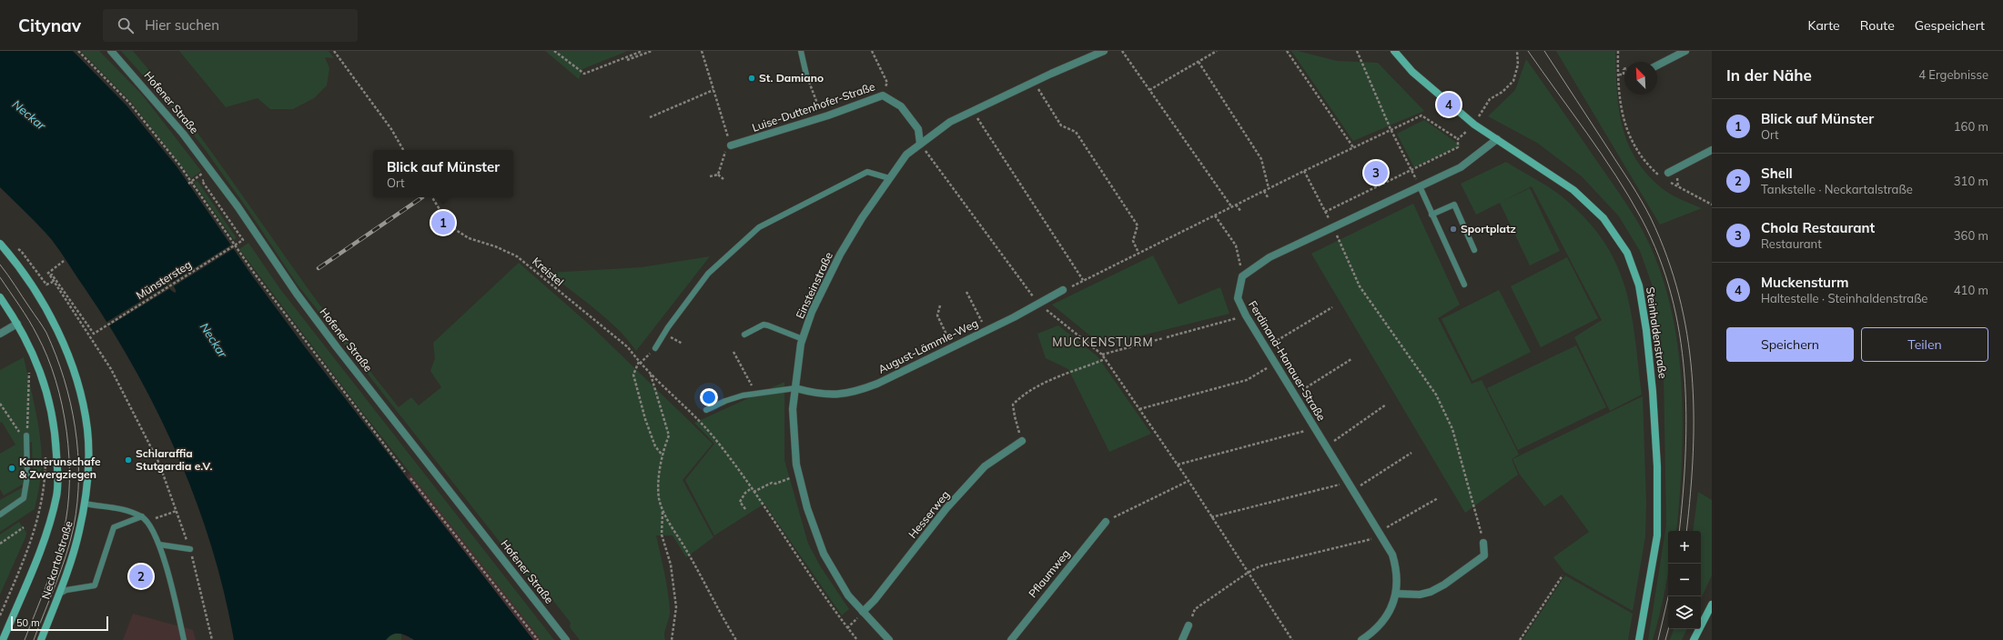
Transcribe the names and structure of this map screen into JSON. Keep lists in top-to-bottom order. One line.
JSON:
{"streets":{"main road":["Steinhaldenstraße","Neckartalstraße"],"street":["Hofener Straße","Luise-Duttenhofer-Straße","Einsteinstraße","August-Lämmle-Weg","Ferdinand-Hanauer-Straße","Hesserweg","Pflaumweg"],"path":["Kreistel","Münstersteg"]},"crossings":[["Luise-Duttenhofer-Straße","Einsteinstraße"],["Einsteinstraße","August-Lämmle-Weg"],["Einsteinstraße","Hesserweg"]],"districts":["MUCKENSTURM"],"water":["Neckar"],"places":["St. Damiano","Sportplatz","Schlaraffia Stutgardia e.V.","Kamerunschafe & Zwergziegen"],"scale_bar":"50 m","north":"top left","page":{"header":"Citynav","search":"Hier suchen","nav":["Karte","Route","Gespeichert"],"heading":["In der Nähe","4 Ergebnisse"],"pins":["4","3","1","2"],"list":[{"mark":"1","name":"Blick auf Münster","note":"Ort","value":"160 m"},{"mark":"2","name":"Shell","note":"Tankstelle · Neckartalstraße","value":"310 m"},{"mark":"3","name":"Chola Restaurant","note":"Restaurant","value":"360 m"},{"mark":"4","name":"Muckensturm","note":"Haltestelle · Steinhaldenstraße","value":"410 m"}],"popup":["Blick auf Münster","Ort"],"buttons":["Speichern","Teilen"],"map_buttons":["+","−"],"scale":"50 m"}}
